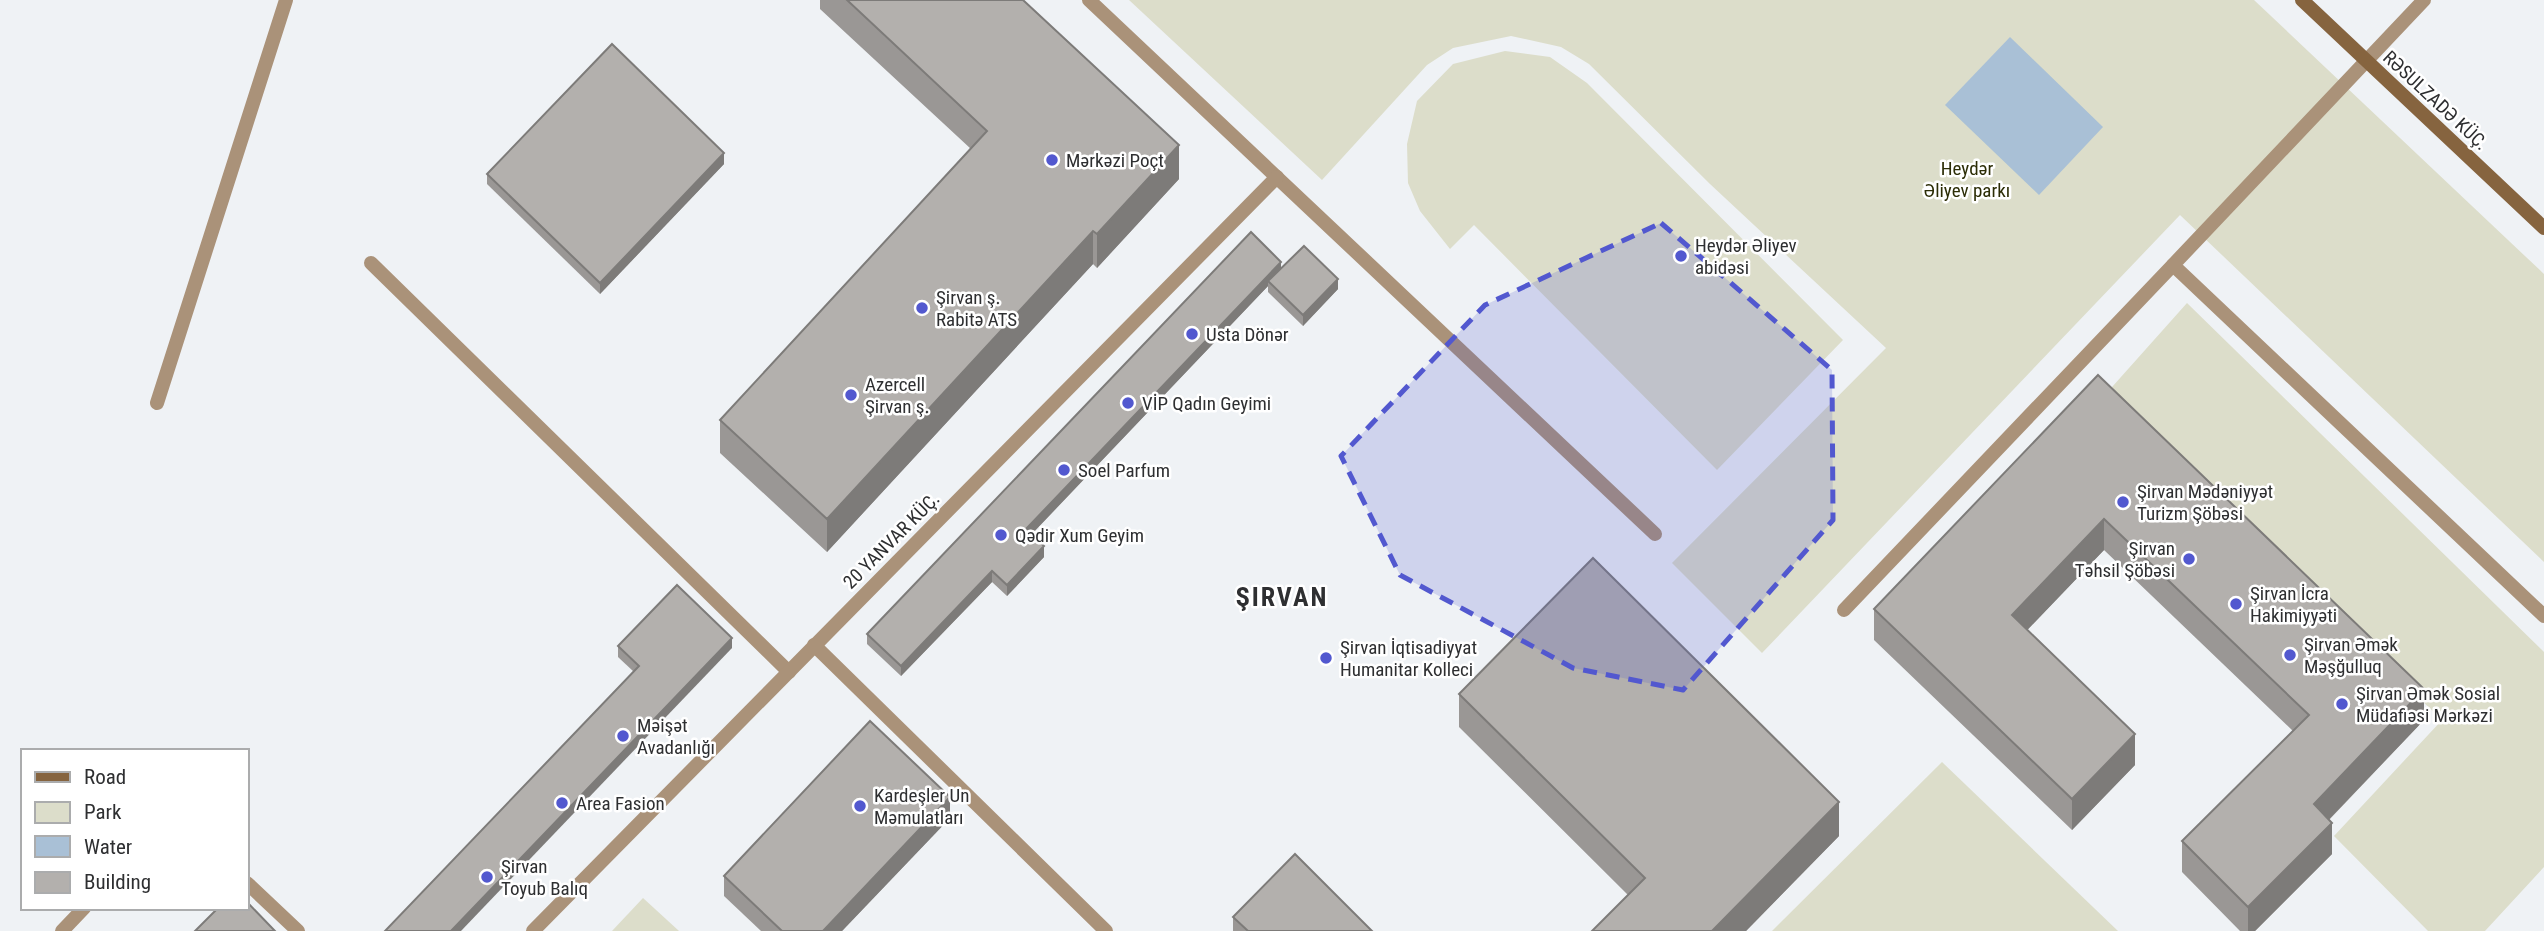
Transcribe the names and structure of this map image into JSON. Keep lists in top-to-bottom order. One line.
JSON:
{"streets":{"main road":["RƏSULZADƏ KÜÇ."],"street":["20 YANVAR KÜÇ."]},"districts":["ŞIRVAN"],"parks":["Heydər Əliyev parkı"],"places":["Mərkəzi Poçt","Heydər Əliyev abidəsi","Şirvan ş. Rabitə ATS","Usta Dönər","Azercell Şirvan ş.","VİP Qadın Geyimi","Soel Parfum","Şirvan Mədəniyyət Turizm Şöbəsi","Qədir Xum Geyim","Şirvan Təhsil Şöbəsi","Şirvan İcra Hakimiyyəti","Şirvan Əmək Məşğulluq","Şirvan İqtisadiyyat Humanitar Kolleci","Şirvan Əmək Sosial Müdafiəsi Mərkəzi","Məişət Avadanlığı","Area Fasion","Kardeşler Un Məmulatları","Şirvan Toyub Balıq"],"legend":["Road","Park","Water","Building"]}
